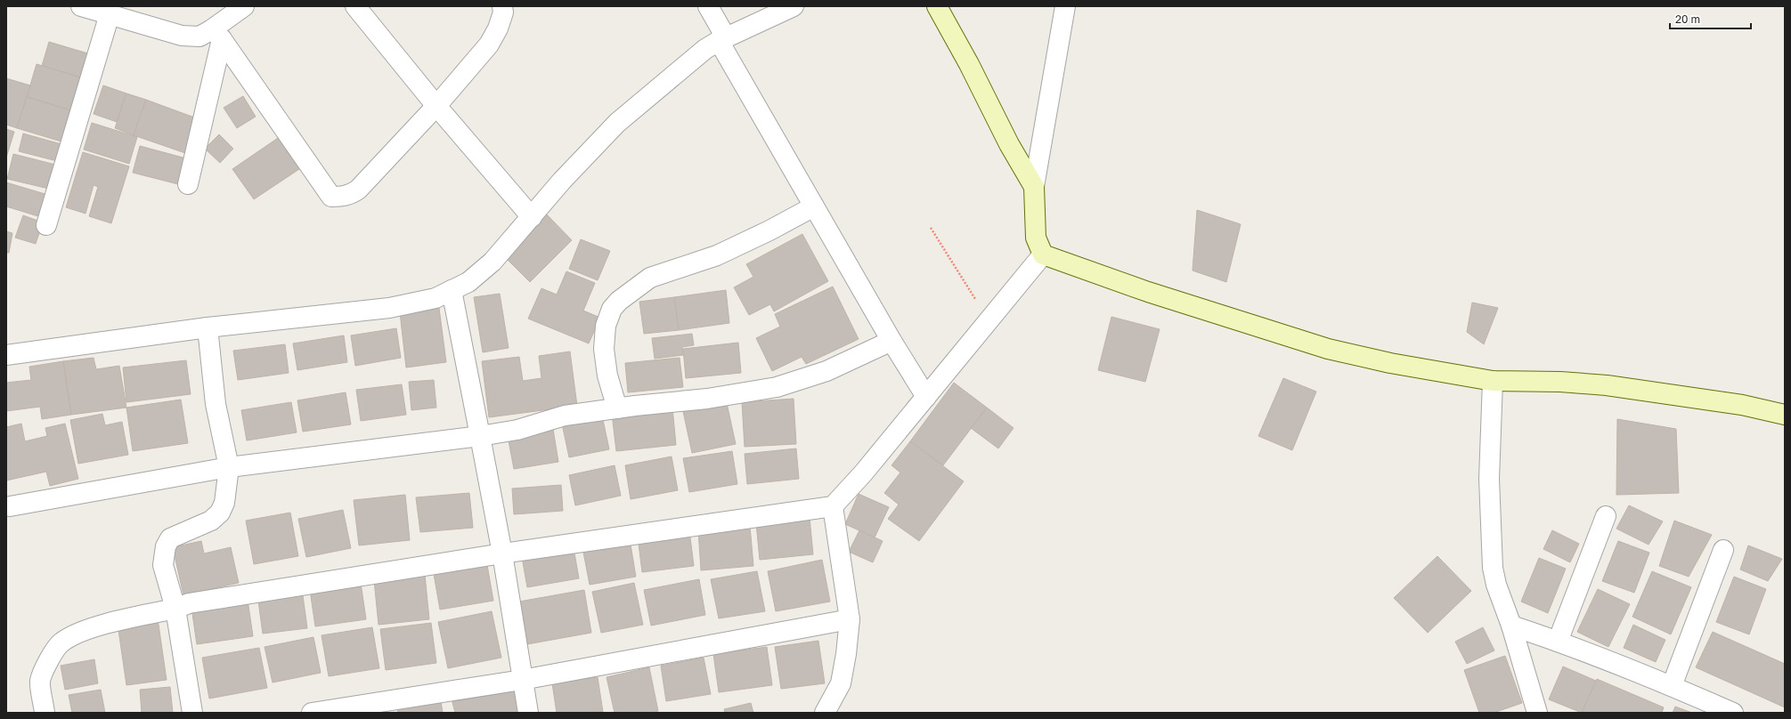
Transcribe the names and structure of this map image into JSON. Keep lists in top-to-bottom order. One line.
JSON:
{"scale_bar":"20 m"}
